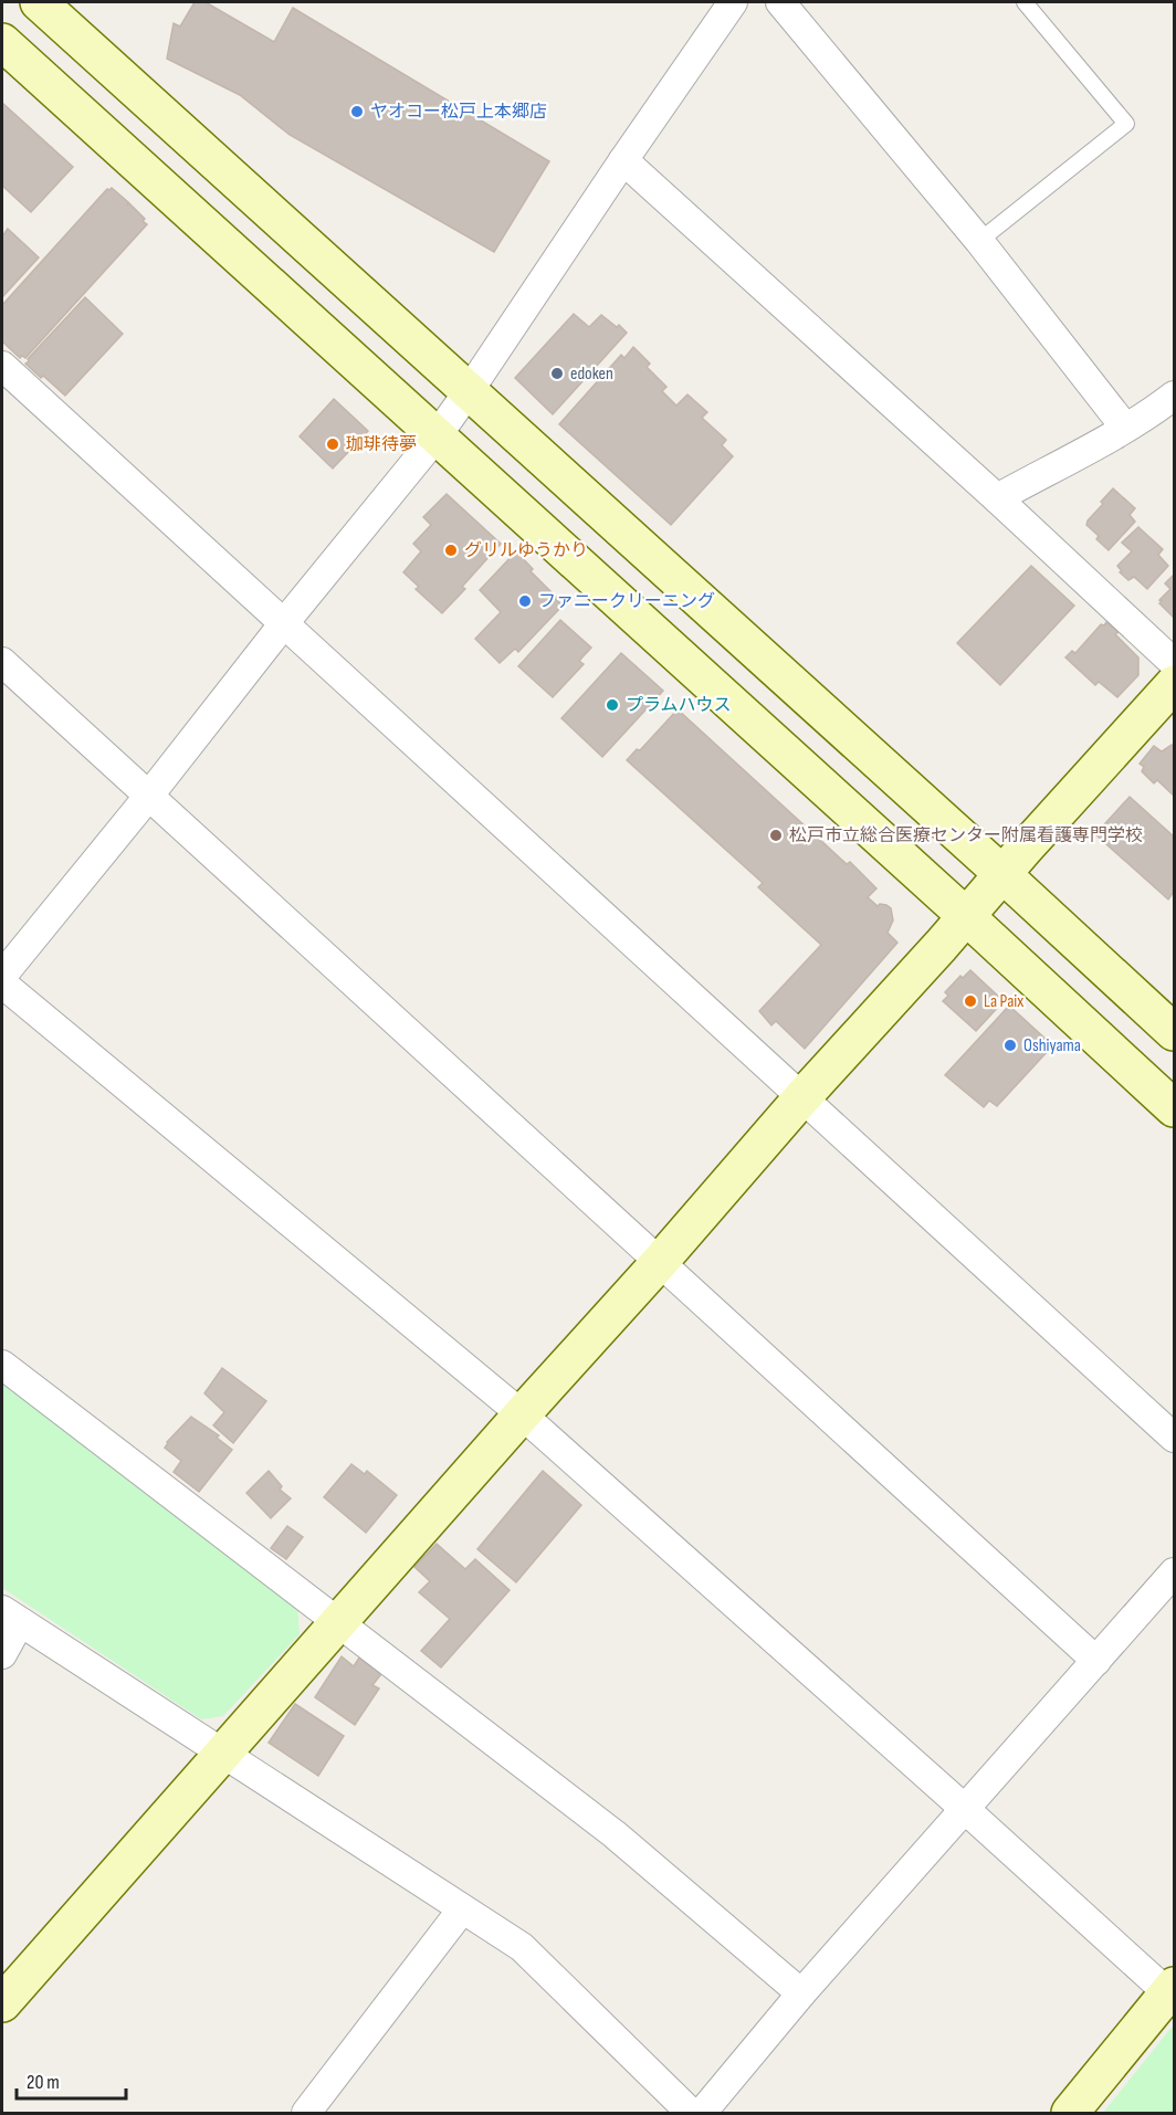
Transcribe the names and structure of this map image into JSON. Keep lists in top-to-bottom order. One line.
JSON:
{"places":["ヤオコー松戸上本郷店","edoken","珈琲待夢","グリルゆうかり","ファニークリーニング","プラムハウス","松戸市立総合医療センター附属看護専門学校","La Paix","Oshiyama"],"scale_bar":"20 m"}
